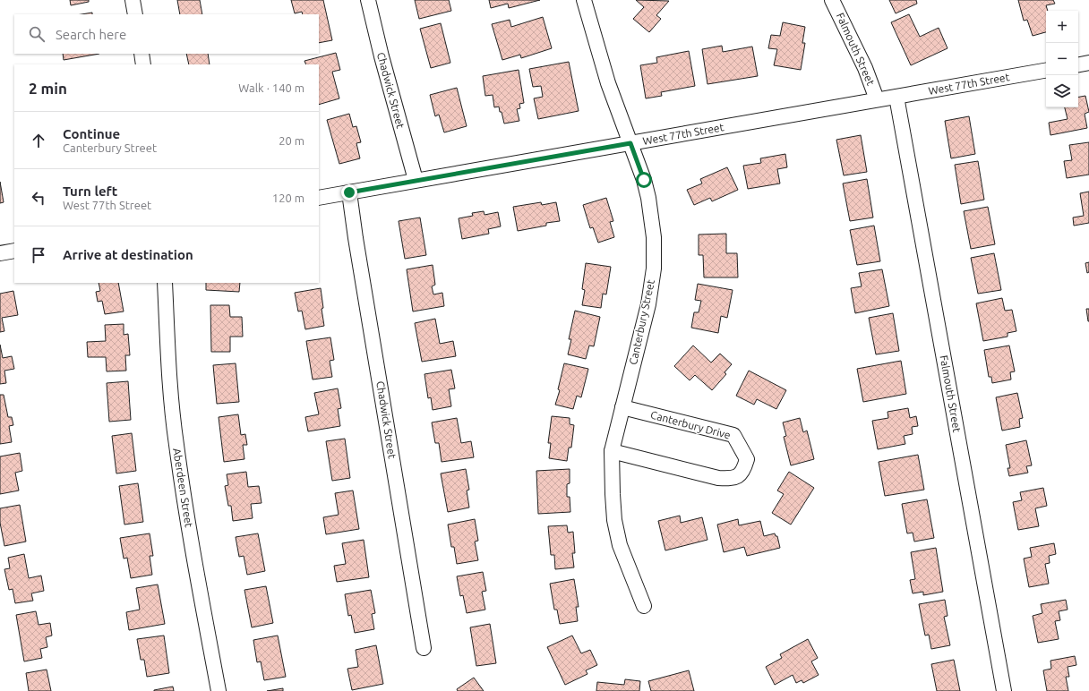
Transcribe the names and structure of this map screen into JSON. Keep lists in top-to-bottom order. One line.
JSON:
{"streets":{"street":["Falmouth Street","West 77th Street","Chadwick Street","Canterbury Street","Canterbury Drive","Aberdeen Street"]},"crossings":[["Falmouth Street","West 77th Street"],["West 77th Street","Chadwick Street"],["West 77th Street","Canterbury Street"],["Canterbury Street","Canterbury Drive"]],"page":{"map_buttons":["+","−"],"search":"Search here","heading":["2 min","Walk · 140 m"],"list":[["Continue","Canterbury Street","20 m"],["Turn left","West 77th Street","120 m"],"Arrive at destination"]}}
